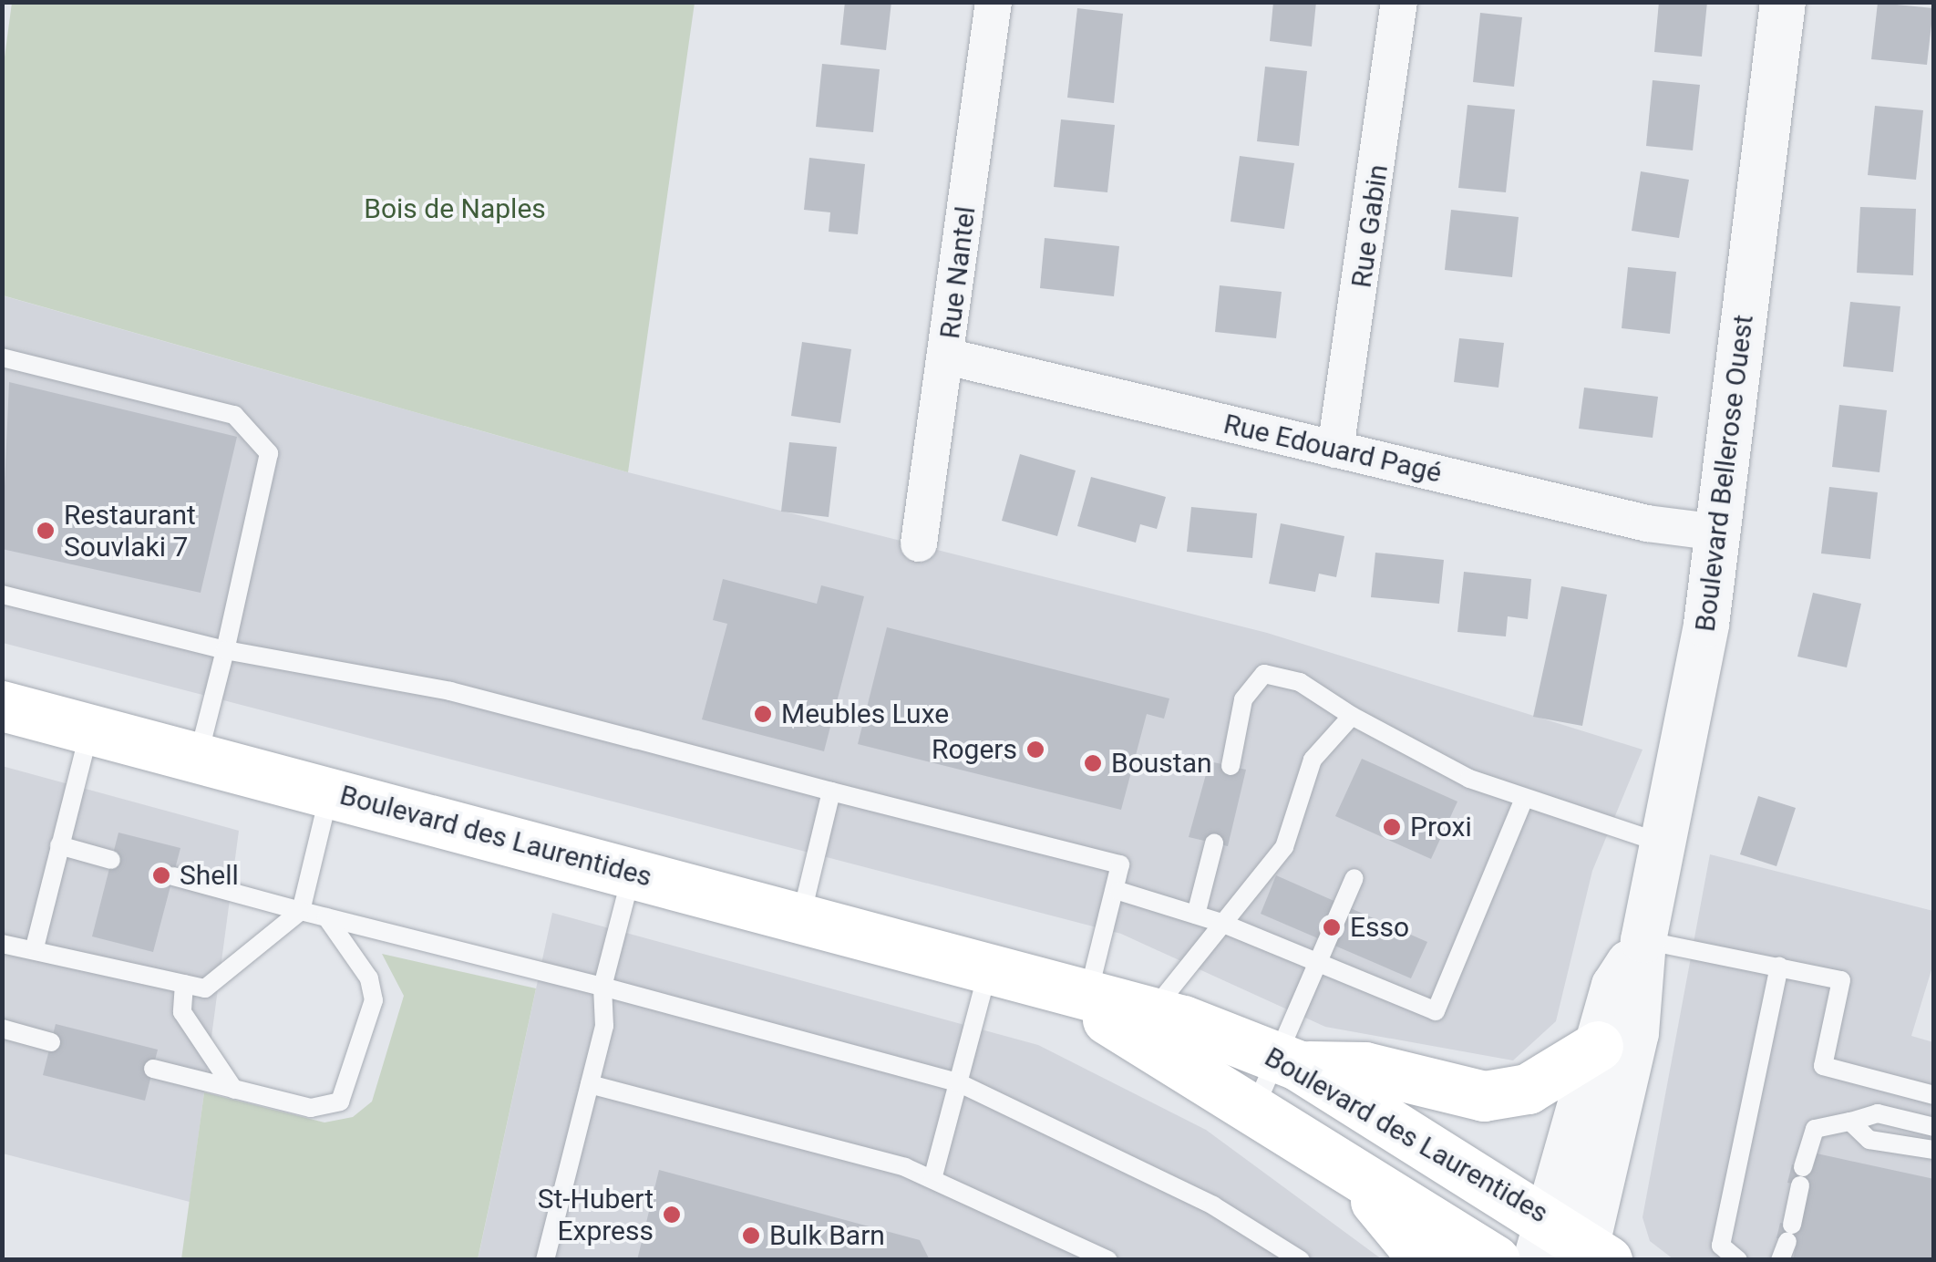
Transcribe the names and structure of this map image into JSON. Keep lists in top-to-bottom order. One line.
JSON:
{"streets":{"main road":["Boulevard des Laurentides"],"street":["Rue Gabin","Rue Nantel","Rue Edouard Pagé","Boulevard Bellerose Ouest"]},"crossings":[["Rue Gabin","Rue Edouard Pagé"],["Rue Nantel","Rue Edouard Pagé"],["Rue Edouard Pagé","Boulevard Bellerose Ouest"],["Boulevard Bellerose Ouest","Boulevard des Laurentides"]],"parks":["Bois de Naples"],"places":["Restaurant Souvlaki 7","Meubles Luxe","Rogers","Boustan","Proxi","Shell","Esso","St-Hubert Express","Bulk Barn"]}
